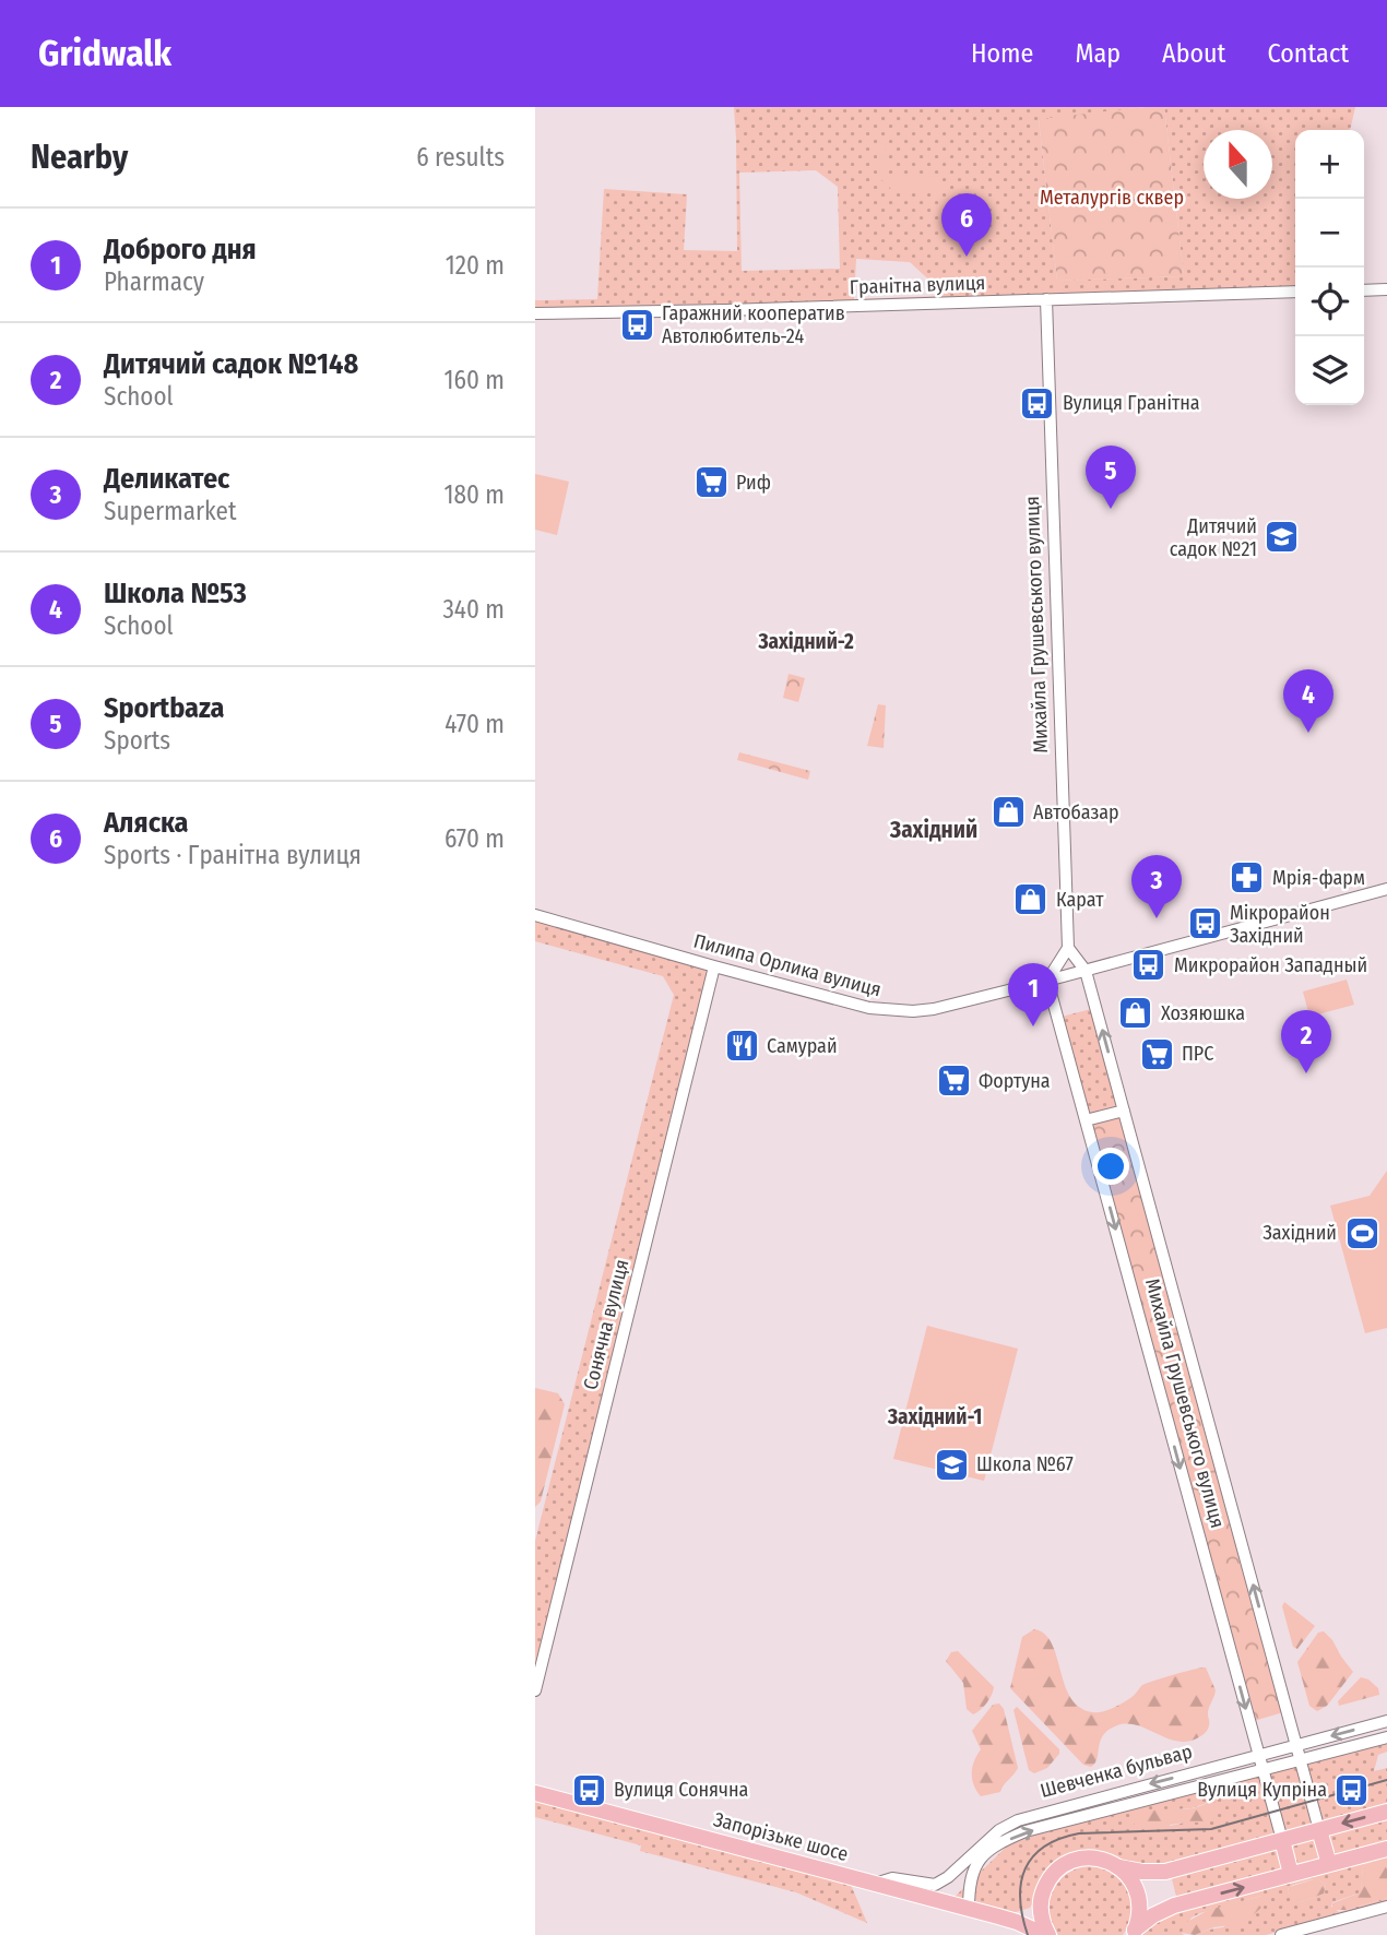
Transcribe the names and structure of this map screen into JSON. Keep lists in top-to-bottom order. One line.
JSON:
{"streets":{"main road":["Михайла Грушевського вулиця","Запорізьке шосе"],"street":["Гранітна вулиця","Пилипа Орлика вулиця","Сонячна вулиця","Шевченка бульвар"]},"crossings":[["Гранітна вулиця","Михайла Грушевського вулиця"],["Михайла Грушевського вулиця","Пилипа Орлика вулиця"],["Михайла Грушевського вулиця","Шевченка бульвар"],["Пилипа Орлика вулиця","Сонячна вулиця"],["Шевченка бульвар","Запорізьке шосе"]],"districts":["Західний-2","Західний","Західний-1"],"parks":["Металургів сквер"],"places":{"bus stop":["Гаражний кооператив Автолюбитель-24","Вулиця Гранітна","Мікрорайон Західний","Микрорайон Западный","Вулиця Сонячна","Вулиця Купріна"],"supermarket":["Риф","ПРС","Фортуна"],"school or university":["Дитячий садок №21","Школа №67"],"shop":["Автобазар","Карат","Хозяюшка"],"pharmacy":["Мрія-фарм"],"restaurant":["Самурай"],"sports":["Західний"]},"north":"top","page":{"header":"Gridwalk","nav":["Home","Map","About","Contact"],"heading":["Nearby","6 results"],"map_buttons":["+","−"],"pins":["6","5","4","3","1","2"],"list":[{"mark":"1","name":"Доброго дня","note":"Pharmacy","value":"120 m"},{"mark":"2","name":"Дитячий садок №148","note":"School","value":"160 m"},{"mark":"3","name":"Деликатес","note":"Supermarket","value":"180 m"},{"mark":"4","name":"Школа №53","note":"School","value":"340 m"},{"mark":"5","name":"Sportbaza","note":"Sports","value":"470 m"},{"mark":"6","name":"Аляска","note":"Sports · Гранітна вулиця","value":"670 m"}]}}
